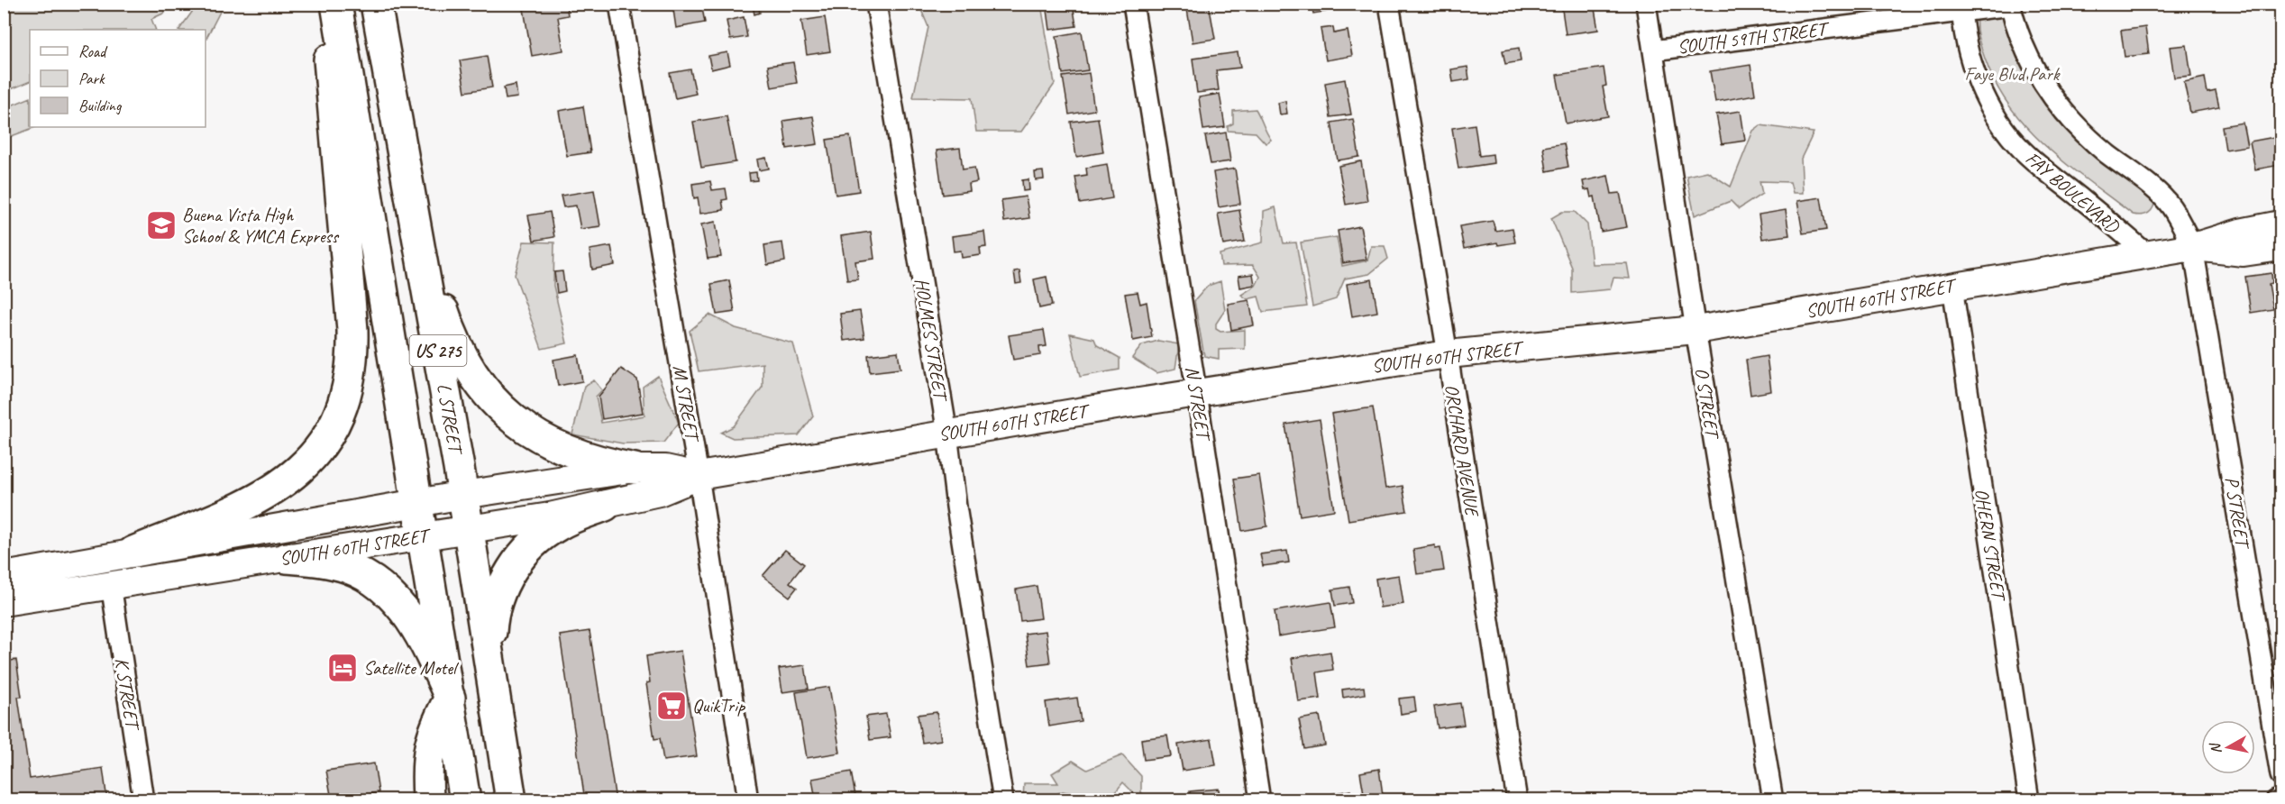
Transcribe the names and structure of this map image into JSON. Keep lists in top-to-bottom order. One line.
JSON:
{"streets":{"main road":["SOUTH 60TH STREET","US 275","L STREET"],"street":["SOUTH 59TH STREET","FAY BOULEVARD","HOLMES STREET","M STREET","N STREET","O STREET","ORCHARD AVENUE","P STREET","OHERN STREET","K STREET"]},"crossings":[["SOUTH 59TH STREET","FAY BOULEVARD"],["SOUTH 59TH STREET","O STREET"],["FAY BOULEVARD","SOUTH 60TH STREET"],["SOUTH 60TH STREET","HOLMES STREET"],["SOUTH 60TH STREET","US 275"],["SOUTH 60TH STREET","M STREET"],["SOUTH 60TH STREET","N STREET"],["SOUTH 60TH STREET","O STREET"],["SOUTH 60TH STREET","L STREET"],["SOUTH 60TH STREET","ORCHARD AVENUE"],["SOUTH 60TH STREET","P STREET"],["SOUTH 60TH STREET","OHERN STREET"],["SOUTH 60TH STREET","K STREET"]],"parks":["Faye Blvd Park"],"places":{"school or university":["Buena Vista High School & YMCA Express"],"hotel":["Satellite Motel"],"supermarket":["QuikTrip"]},"legend":["Road","Park","Building"],"north":"left"}
